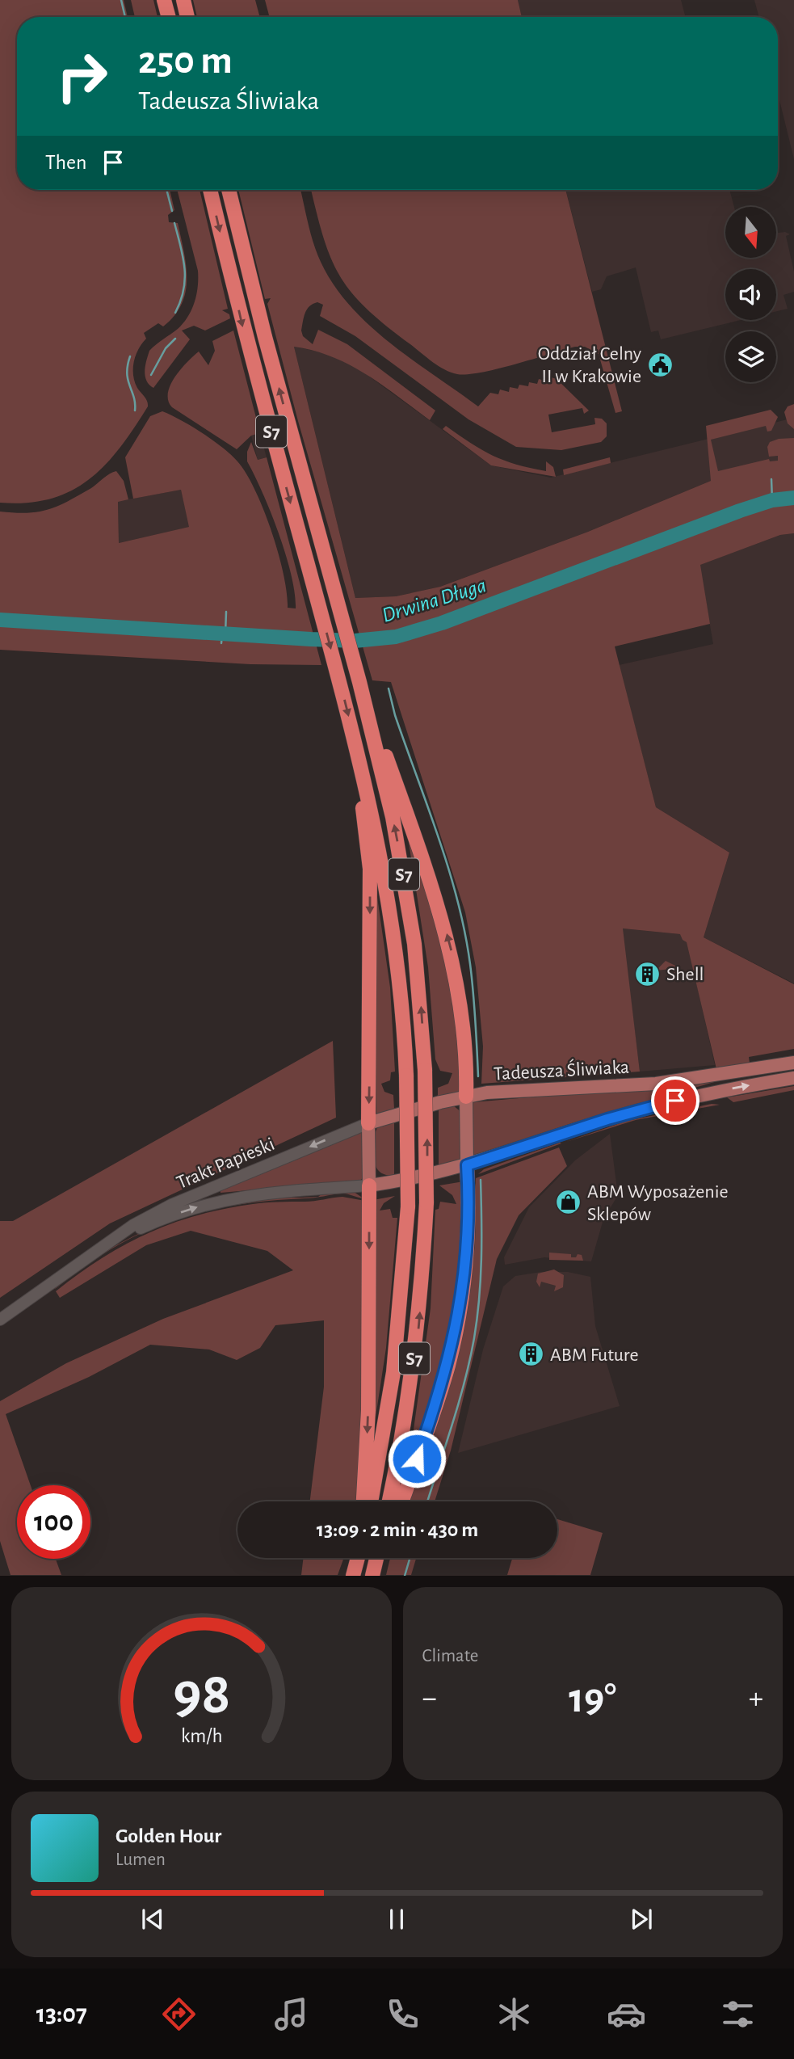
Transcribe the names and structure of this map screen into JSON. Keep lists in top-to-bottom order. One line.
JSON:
{"streets":{"highway":["S7"],"main road":["Tadeusza Śliwiaka"],"street":["Trakt Papieski"]},"crossings":[["Tadeusza Śliwiaka","Trakt Papieski"]],"water":["Drwina Długa"],"places":{"public building":["Oddział Celny II w Krakowie"],"building":["Shell","ABM Future"],"shop":["ABM Wyposażenie Sklepów"]},"north":"bottom","page":{"turn":["250 m","Tadeusza Śliwiaka"],"then":"Then","limit":"100","trip":"13:09 · 2 min · 430 m","tile":"Climate","heat":["−","19°","+"],"song":["Golden Hour","Lumen"],"tabs":"13:07","gauge":["98","km/h"]}}
